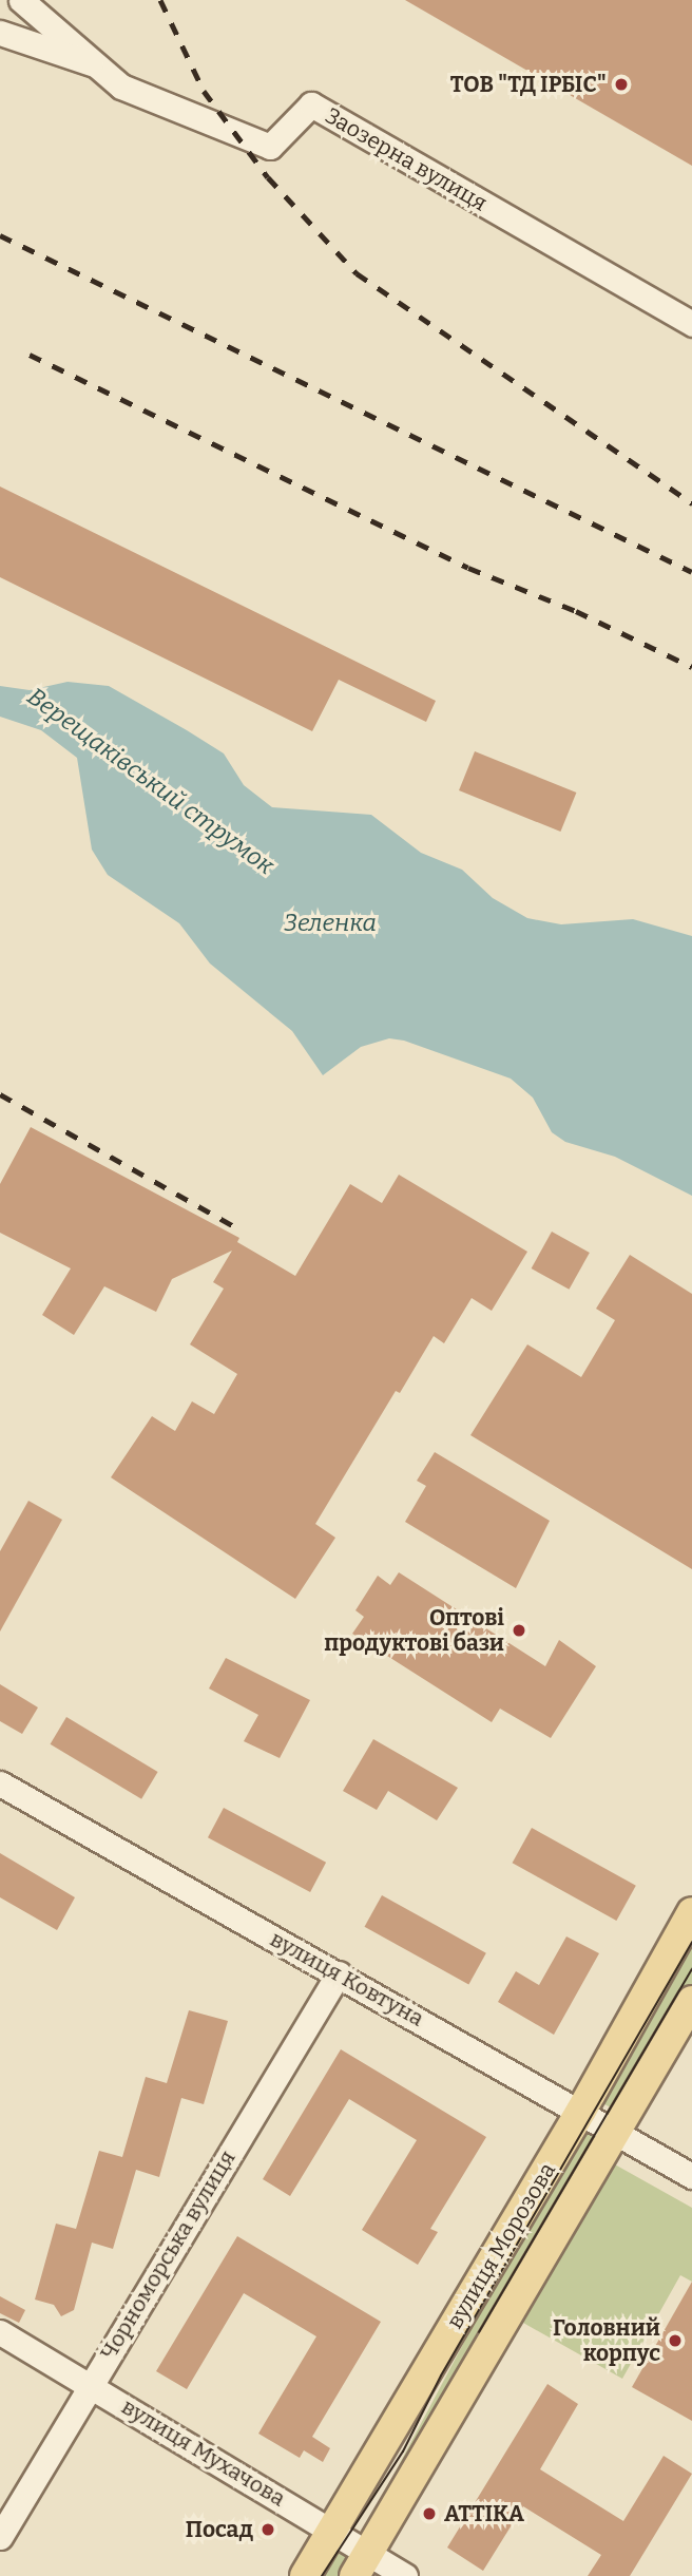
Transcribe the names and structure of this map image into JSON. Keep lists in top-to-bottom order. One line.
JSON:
{"streets":{"main road":["вулиця Морозова"],"street":["Заозерна вулиця","вулиця Ковтуна","Чорноморська вулиця","вулиця Мухачова"]},"crossings":[["вулиця Ковтуна","вулиця Морозова"],["вулиця Ковтуна","Чорноморська вулиця"],["вулиця Морозова","вулиця Мухачова"],["Чорноморська вулиця","вулиця Мухачова"]],"water":["Верещаківський струмок","Зеленка"],"places":["ТОВ \"ТД ІРБІС\"","Оптові продуктові бази","Головний корпус","АТТІКА","Посад"]}
